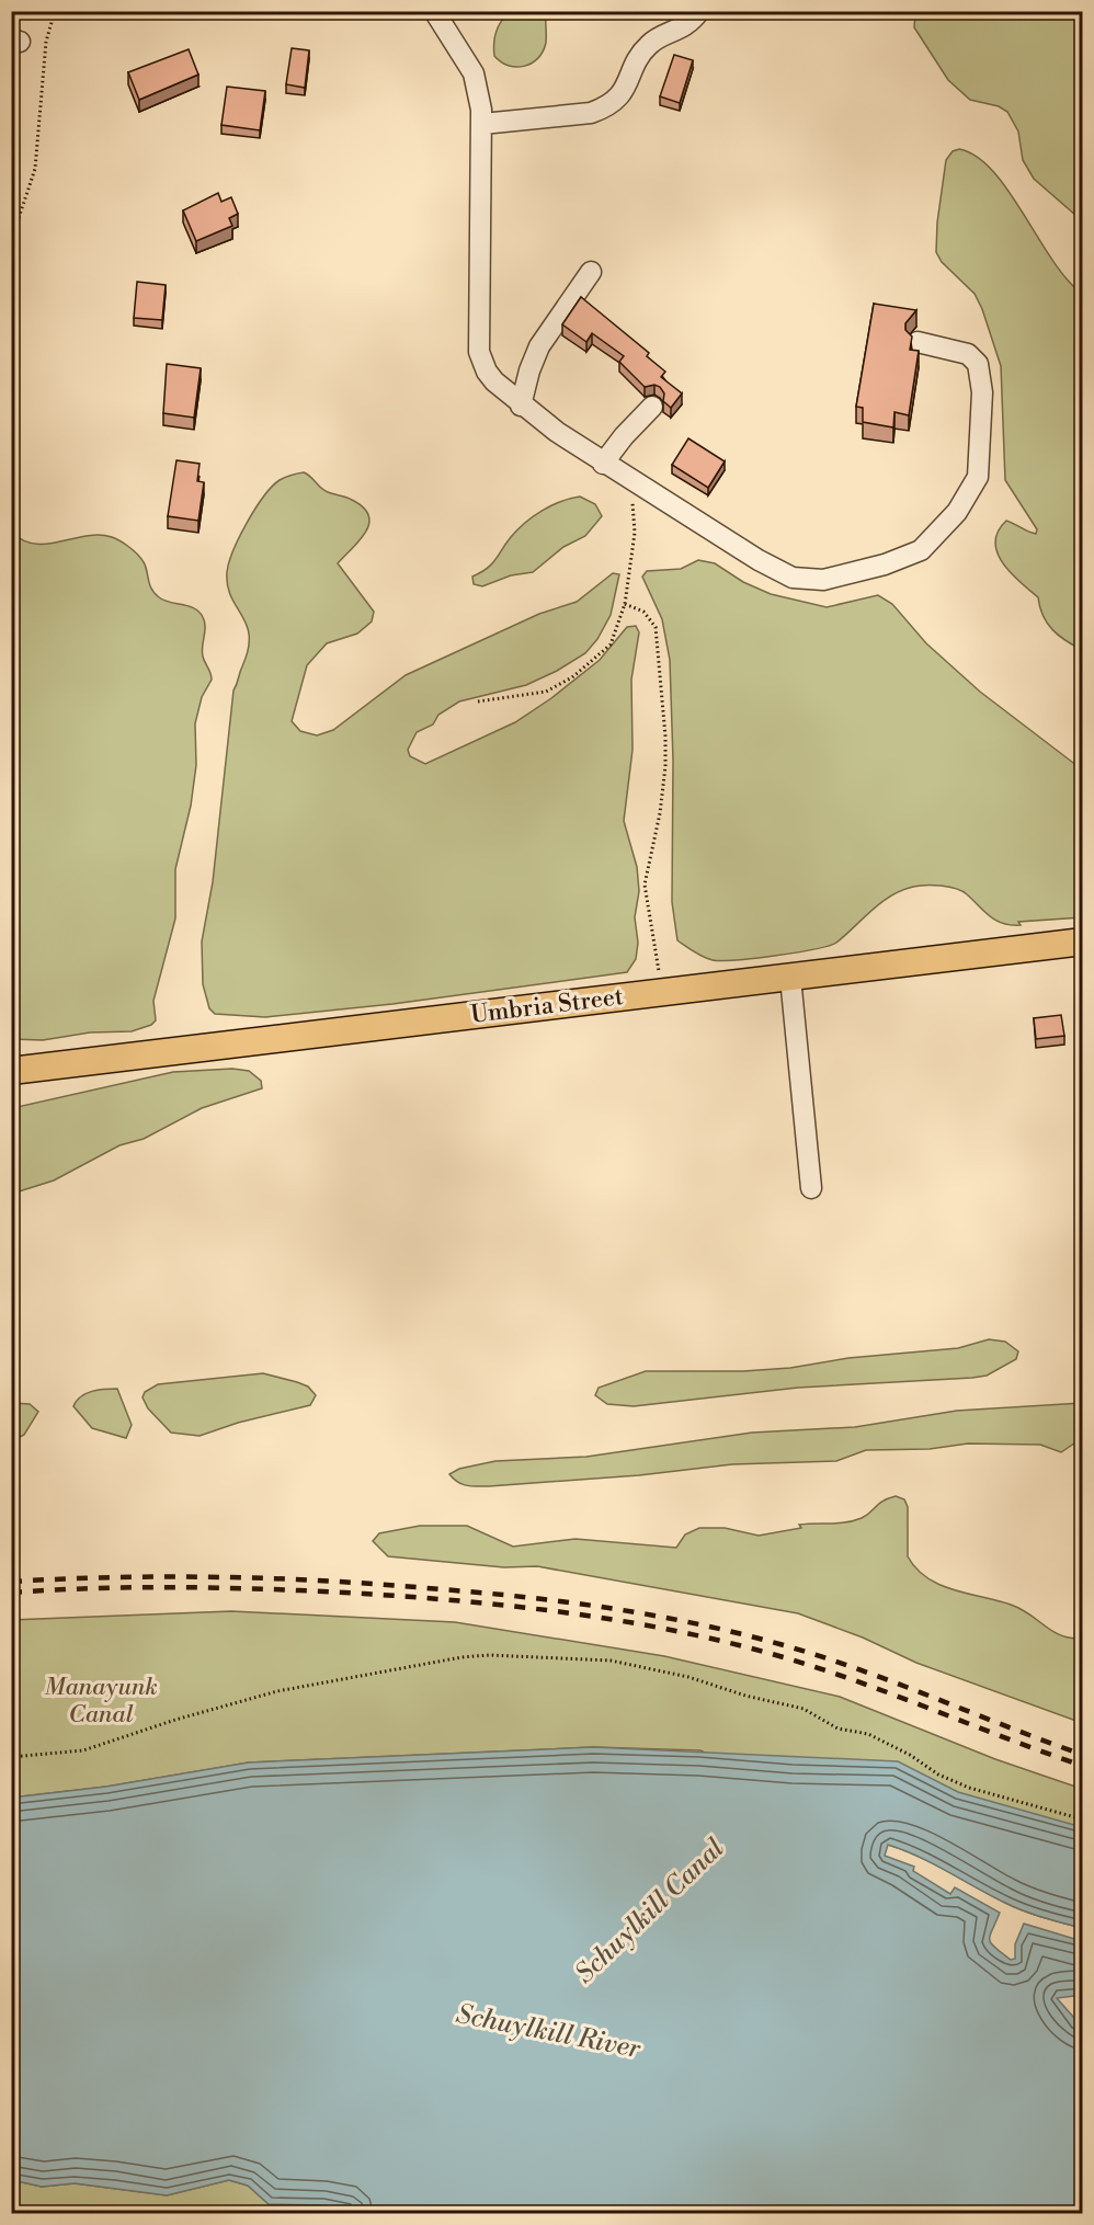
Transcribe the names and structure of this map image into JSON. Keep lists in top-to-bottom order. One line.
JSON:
{"streets":{"main road":["Umbria Street"]},"water":["Schuylkill Canal","Schuylkill River"],"parks":["Manayunk Canal"]}
